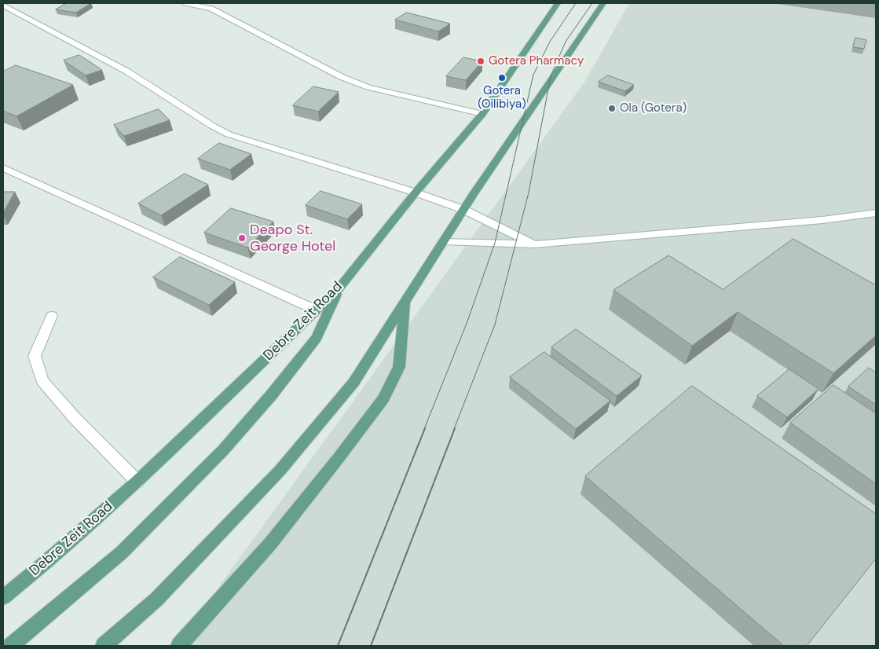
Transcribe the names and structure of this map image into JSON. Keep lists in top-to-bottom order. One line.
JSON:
{"streets":{"main road":["Debre Zeit Road"]},"places":["Gotera Pharmacy","Gotera (Oilibiya)","Ola (Gotera)","Deapo St. George Hotel"]}
